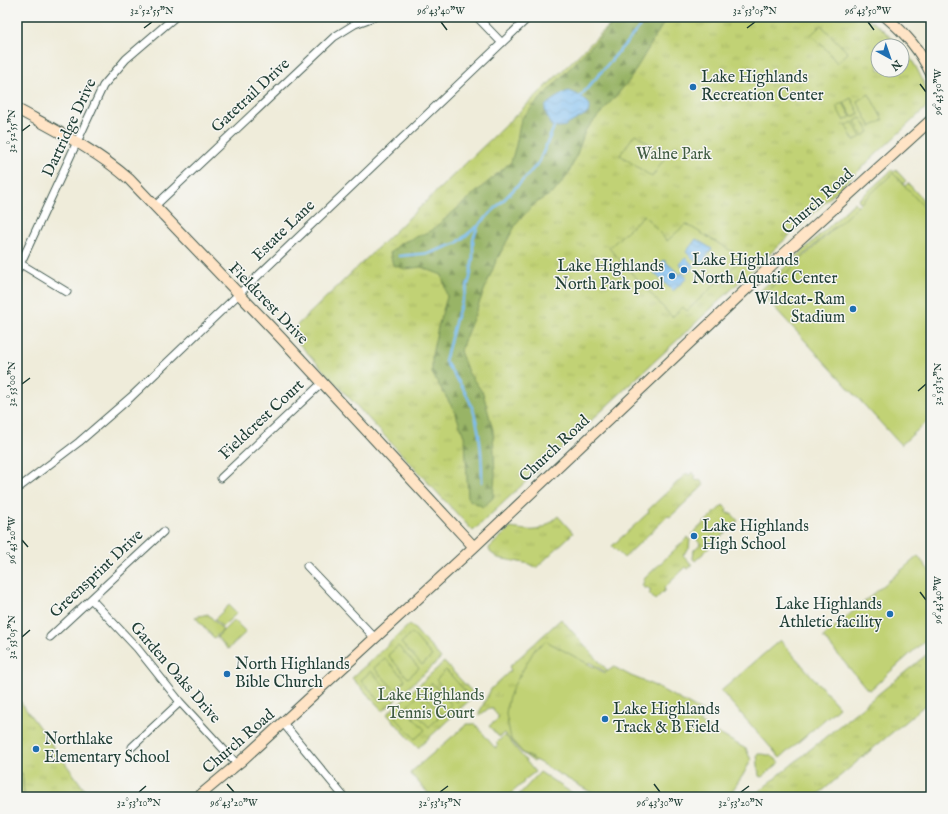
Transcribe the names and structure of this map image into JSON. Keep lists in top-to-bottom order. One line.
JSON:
{"streets":{"street":["Gatetrail Drive","Dartridge Drive","Church Road","Estate Lane","Fieldcrest Drive","Fieldcrest Court","Greensprint Drive","Garden Oaks Drive"]},"crossings":[["Gatetrail Drive","Fieldcrest Drive"],["Dartridge Drive","Fieldcrest Drive"],["Church Road","Fieldcrest Drive"],["Church Road","Garden Oaks Drive"],["Estate Lane","Fieldcrest Drive"],["Fieldcrest Drive","Fieldcrest Court"],["Greensprint Drive","Garden Oaks Drive"]],"parks":["Walne Park","Lake Highlands Tennis Court"],"places":["Lake Highlands Recreation Center","Lake Highlands North Aquatic Center","Lake Highlands North Park pool","Wildcat-Ram Stadium","Lake Highlands High School","Lake Highlands Athletic facility","North Highlands Bible Church","Lake Highlands Track & B Field","Northlake Elementary School"],"north":"bottom right","coordinates":["32°52'55\"N","96°43'40\"W","32°53'05\"N","96°43'50\"W","32°53'00\"N","32°53'15\"N","96°43'20\"W","32°53'10\"N","96°43'30\"W","32°53'20\"N"]}
